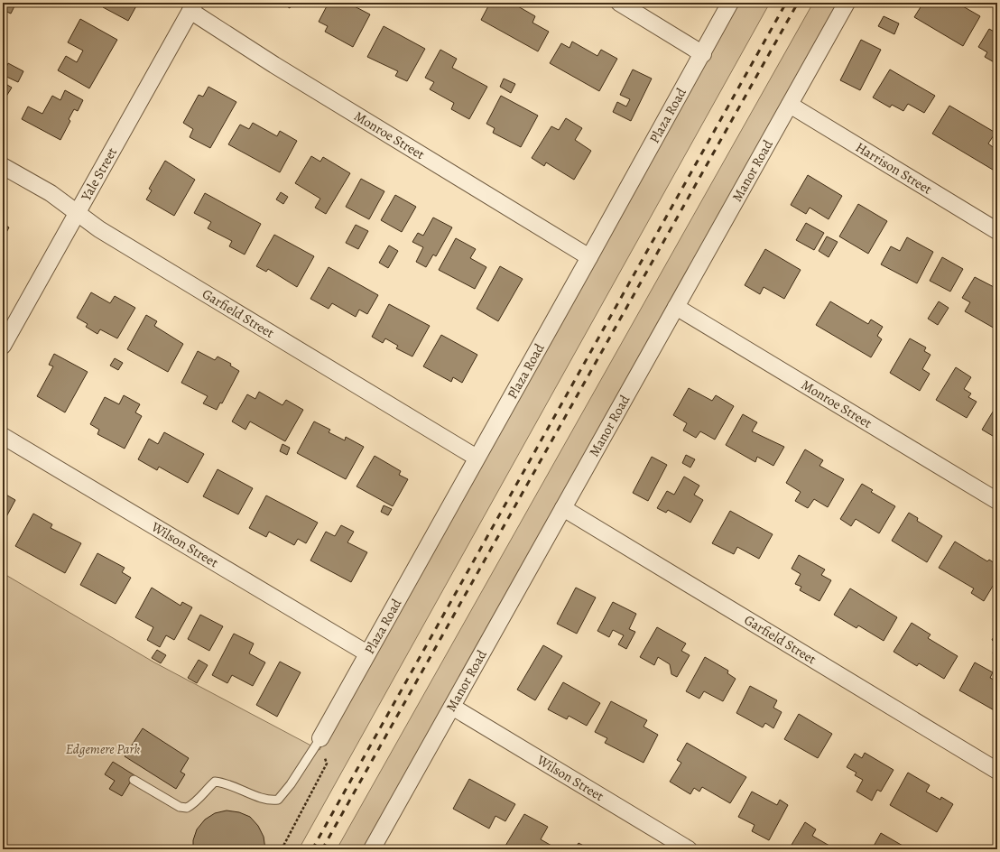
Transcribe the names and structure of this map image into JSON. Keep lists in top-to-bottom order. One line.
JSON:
{"streets":{"street":["Plaza Road","Monroe Street","Harrison Street","Manor Road","Yale Street","Garfield Street","Wilson Street"]},"crossings":[["Plaza Road","Monroe Street"],["Plaza Road","Garfield Street"],["Plaza Road","Wilson Street"],["Monroe Street","Manor Road"],["Monroe Street","Yale Street"],["Harrison Street","Manor Road"],["Manor Road","Garfield Street"],["Manor Road","Wilson Street"],["Yale Street","Garfield Street"]],"parks":["Edgemere Park"]}
